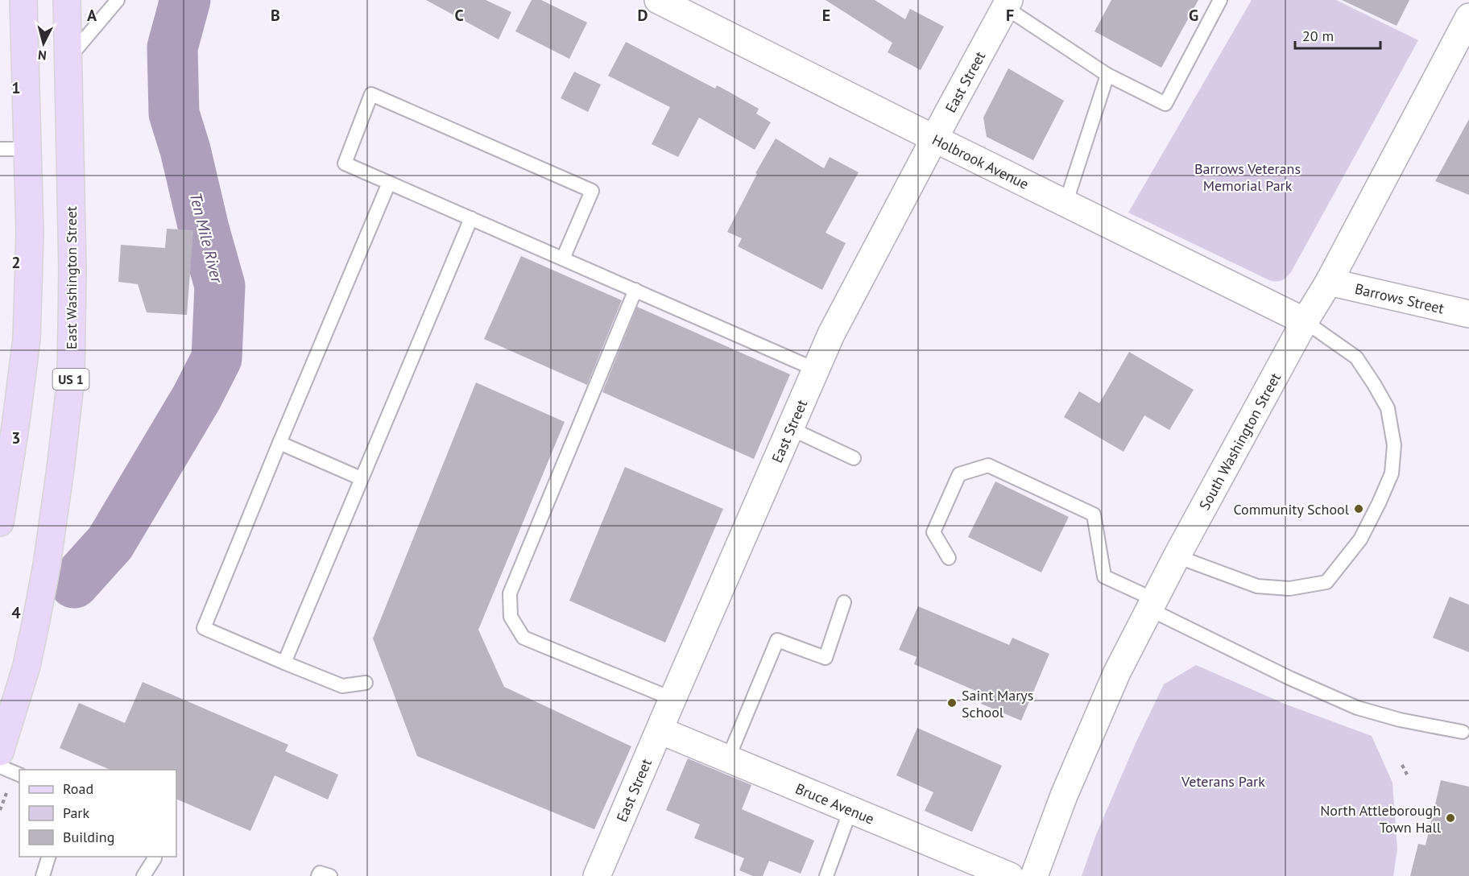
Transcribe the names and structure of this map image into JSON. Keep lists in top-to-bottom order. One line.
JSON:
{"streets":{"main road":["East Washington Street","US 1"],"street":["East Street","Holbrook Avenue","Barrows Street","South Washington Street","Bruce Avenue"]},"crossings":[["East Street","Holbrook Avenue"],["East Street","Bruce Avenue"],["Holbrook Avenue","South Washington Street"],["Barrows Street","South Washington Street"]],"water":["Ten Mile River"],"parks":["Barrows Veterans Memorial Park","Veterans Park"],"places":["Community School","Saint Marys School","North Attleborough Town Hall"],"legend":["Road","Park","Building"],"scale_bar":"20 m","north":"bottom","grid":{"columns":["A","B","C","D","E","F","G"],"rows":["1","2","3","4"]}}
